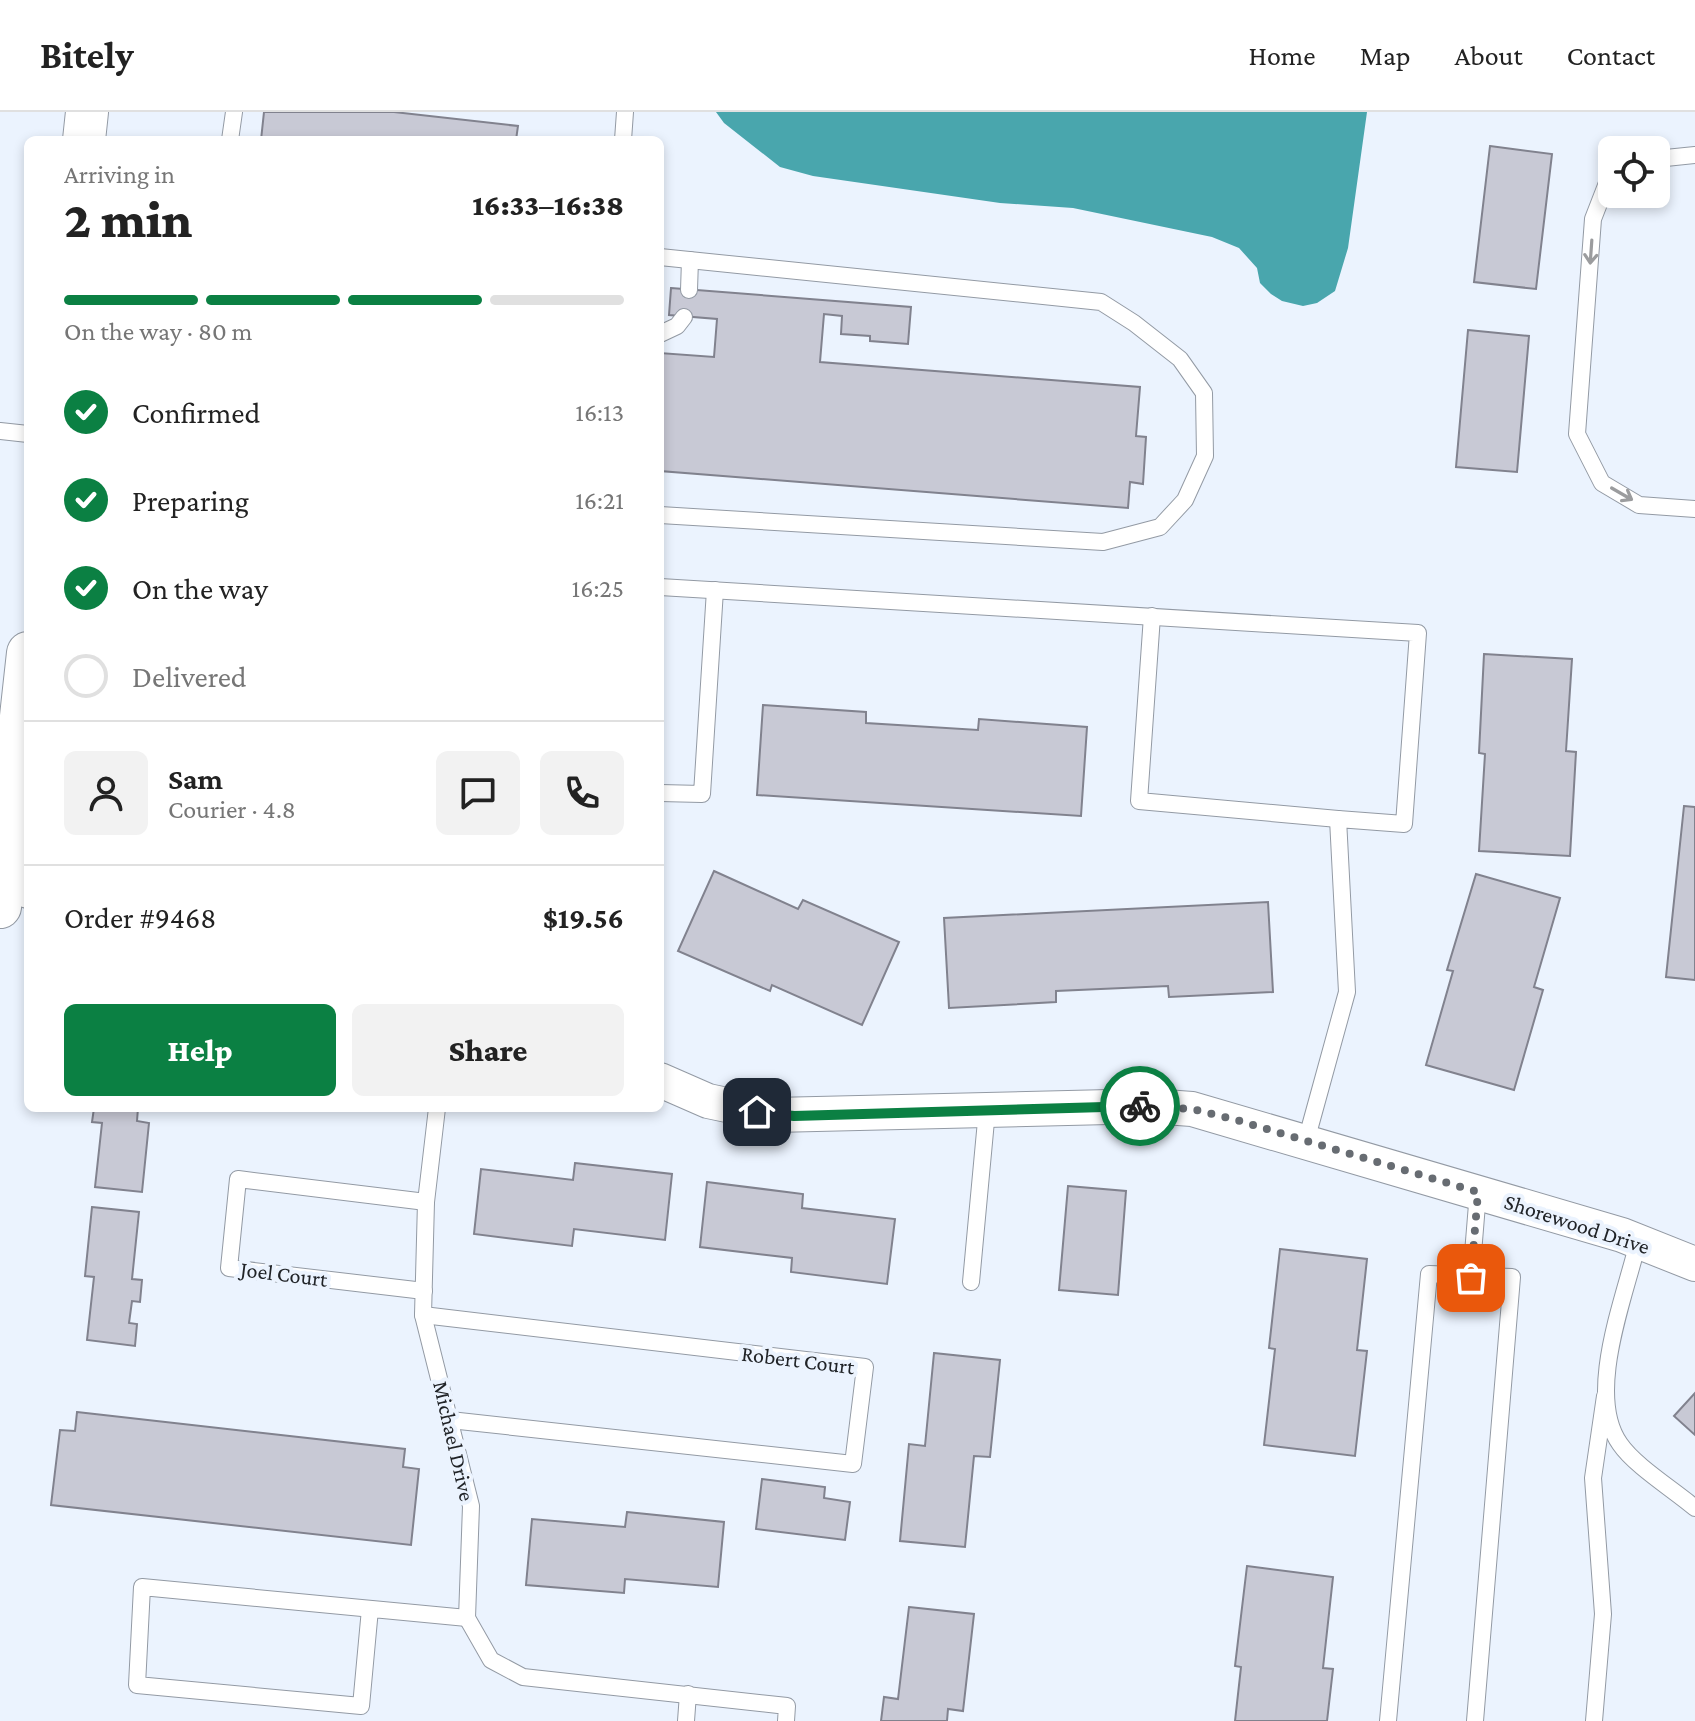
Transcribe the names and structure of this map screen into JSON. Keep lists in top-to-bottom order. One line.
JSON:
{"streets":{"street":["Shorewood Drive"],"lane":["Joel Court","Robert Court","Michael Drive"]},"crossings":[["Joel Court","Michael Drive"],["Robert Court","Michael Drive"]],"page":{"header":"Bitely","nav":["Home","Map","About","Contact"],"heading":["2 min","Arriving in","16:33–16:38"],"panel":["Sam","Courier · 4.8","Order #9468","$19.56"],"bar":"On the way · 80 m","list":[["Confirmed","16:13"],["Preparing","16:21"],["On the way","16:25"],"Delivered"],"buttons":["Help","Share"]}}
